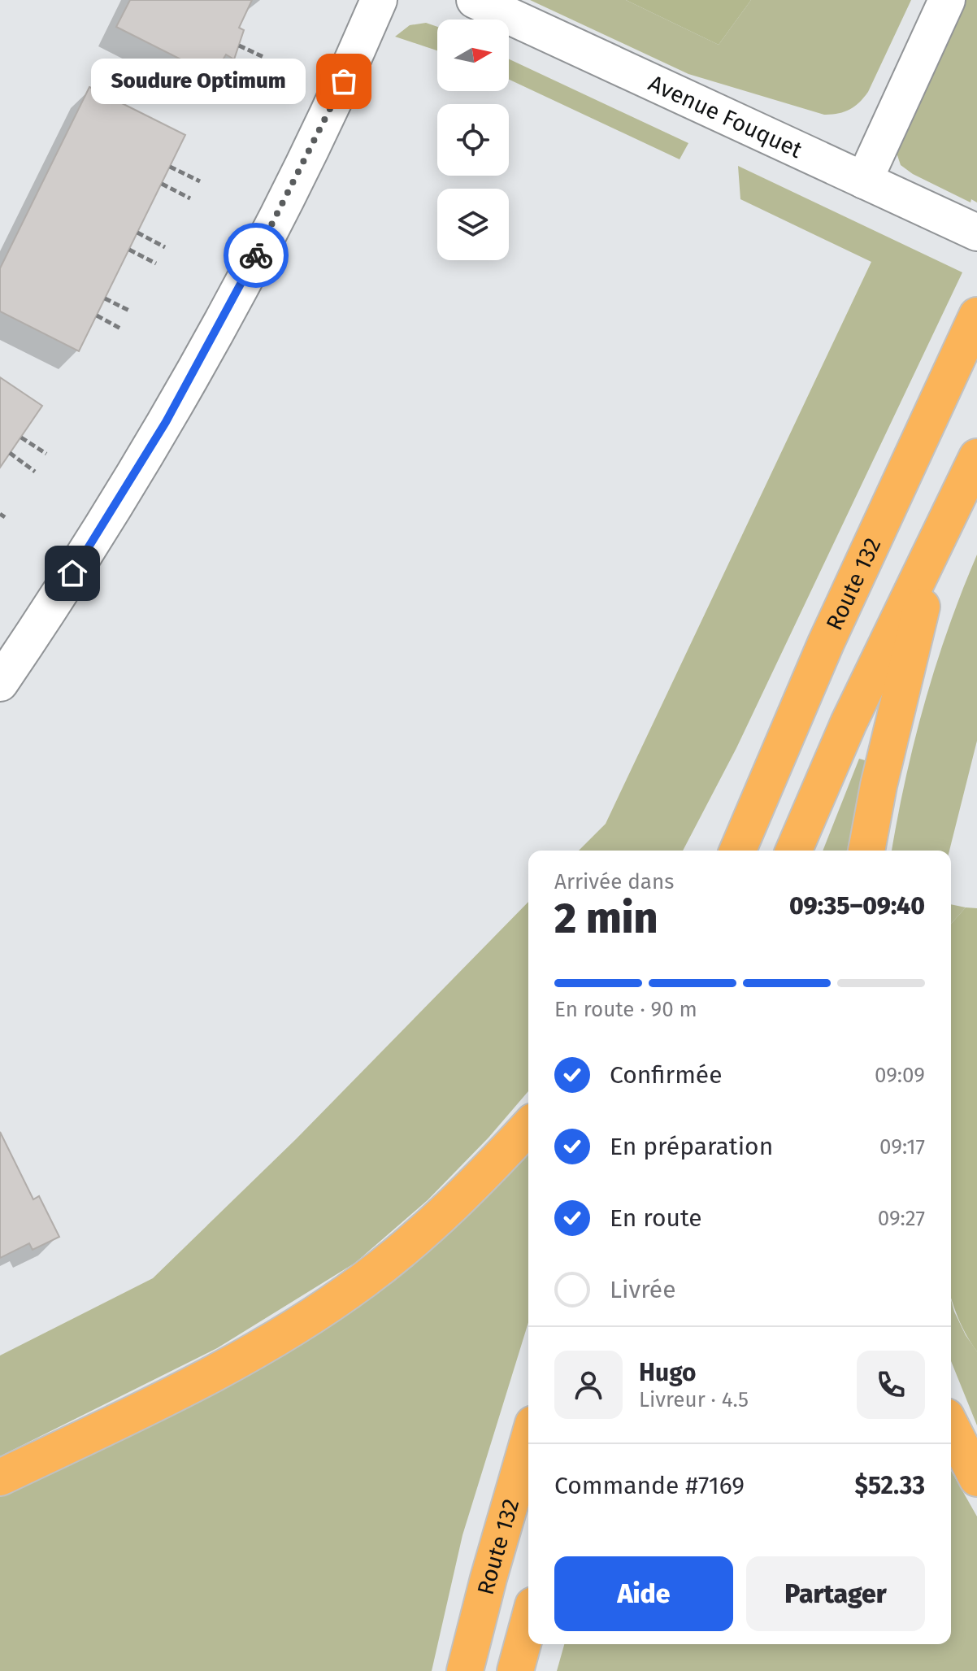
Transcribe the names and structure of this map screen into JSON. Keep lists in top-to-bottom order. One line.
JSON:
{"streets":{"highway":["Route 132"],"street":["Avenue Fouquet"]},"places":["Soudure Optimum"],"north":"right","page":{"bubble":"Soudure Optimum","heading":["2 min","Arrivée dans","09:35–09:40"],"panel":["Hugo","Livreur · 4.5","Commande #7169","$52.33"],"bar":"En route · 90 m","list":[["Confirmée","09:09"],["En préparation","09:17"],["En route","09:27"],"Livrée"],"buttons":["Aide","Partager"]}}
